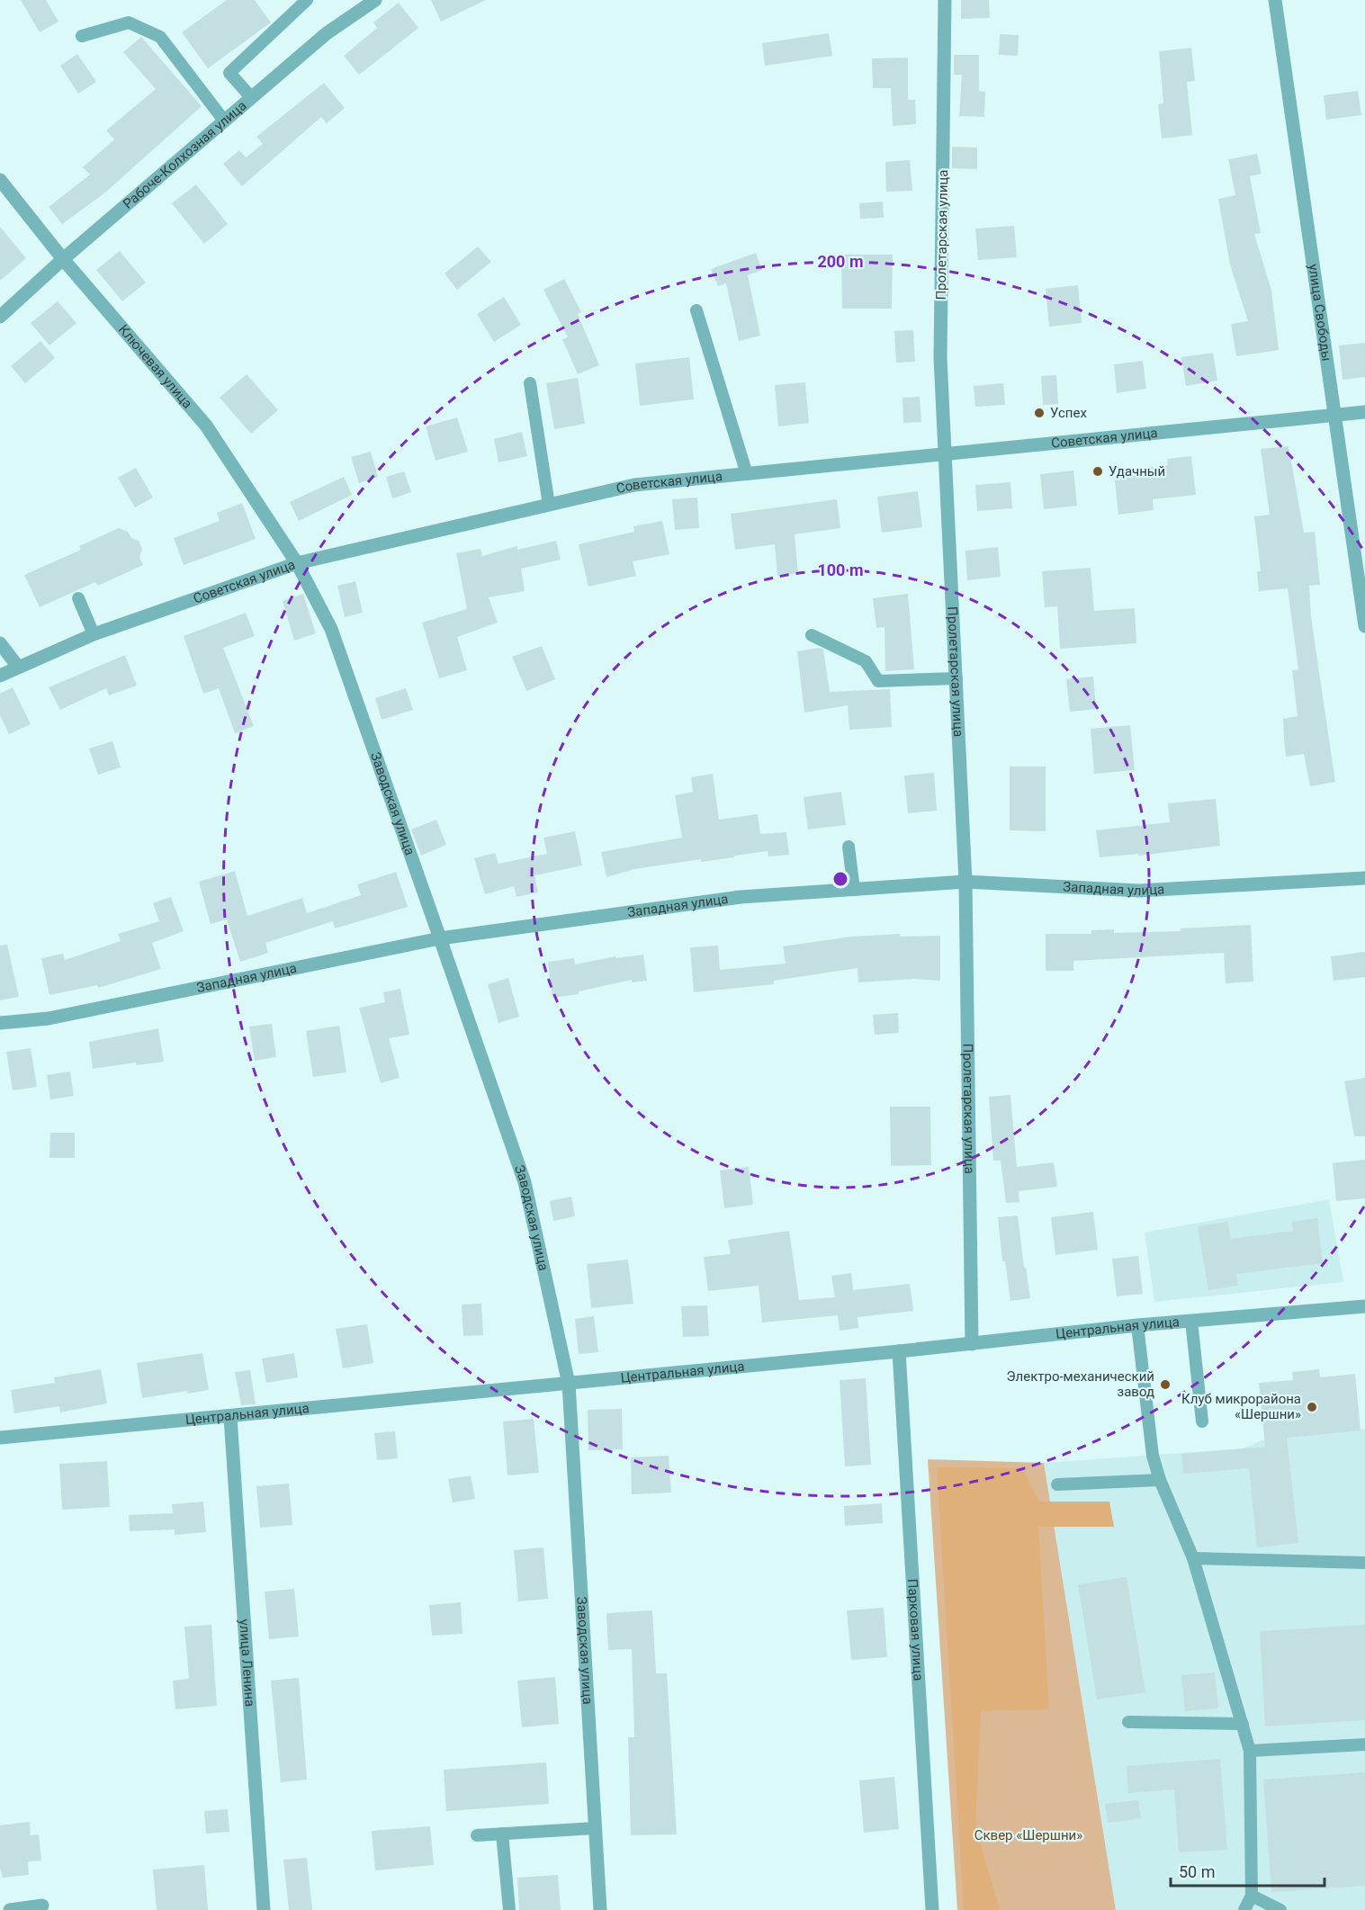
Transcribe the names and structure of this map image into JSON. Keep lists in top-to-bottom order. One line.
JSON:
{"streets":{"street":["Рабоче-Колхозная улица","Пролетарская улица","улица Свободы","Ключевая улица","Советская улица","Заводская улица","Западная улица","Центральная улица","Парковая улица","улица Ленина"]},"crossings":[["Рабоче-Колхозная улица","Ключевая улица"],["Пролетарская улица","Советская улица"],["Пролетарская улица","Западная улица"],["Пролетарская улица","Центральная улица"],["улица Свободы","Советская улица"],["Ключевая улица","Советская улица"],["Ключевая улица","Заводская улица"],["Советская улица","Заводская улица"],["Заводская улица","Западная улица"],["Заводская улица","Центральная улица"],["Центральная улица","Парковая улица"],["Центральная улица","улица Ленина"]],"parks":["Сквер «Шершни»"],"places":["Успех","Удачный","Электро-механический завод","Клуб микрорайона «Шершни»"],"scale_bar":"50 m","rings":["200 m","100 m"]}
